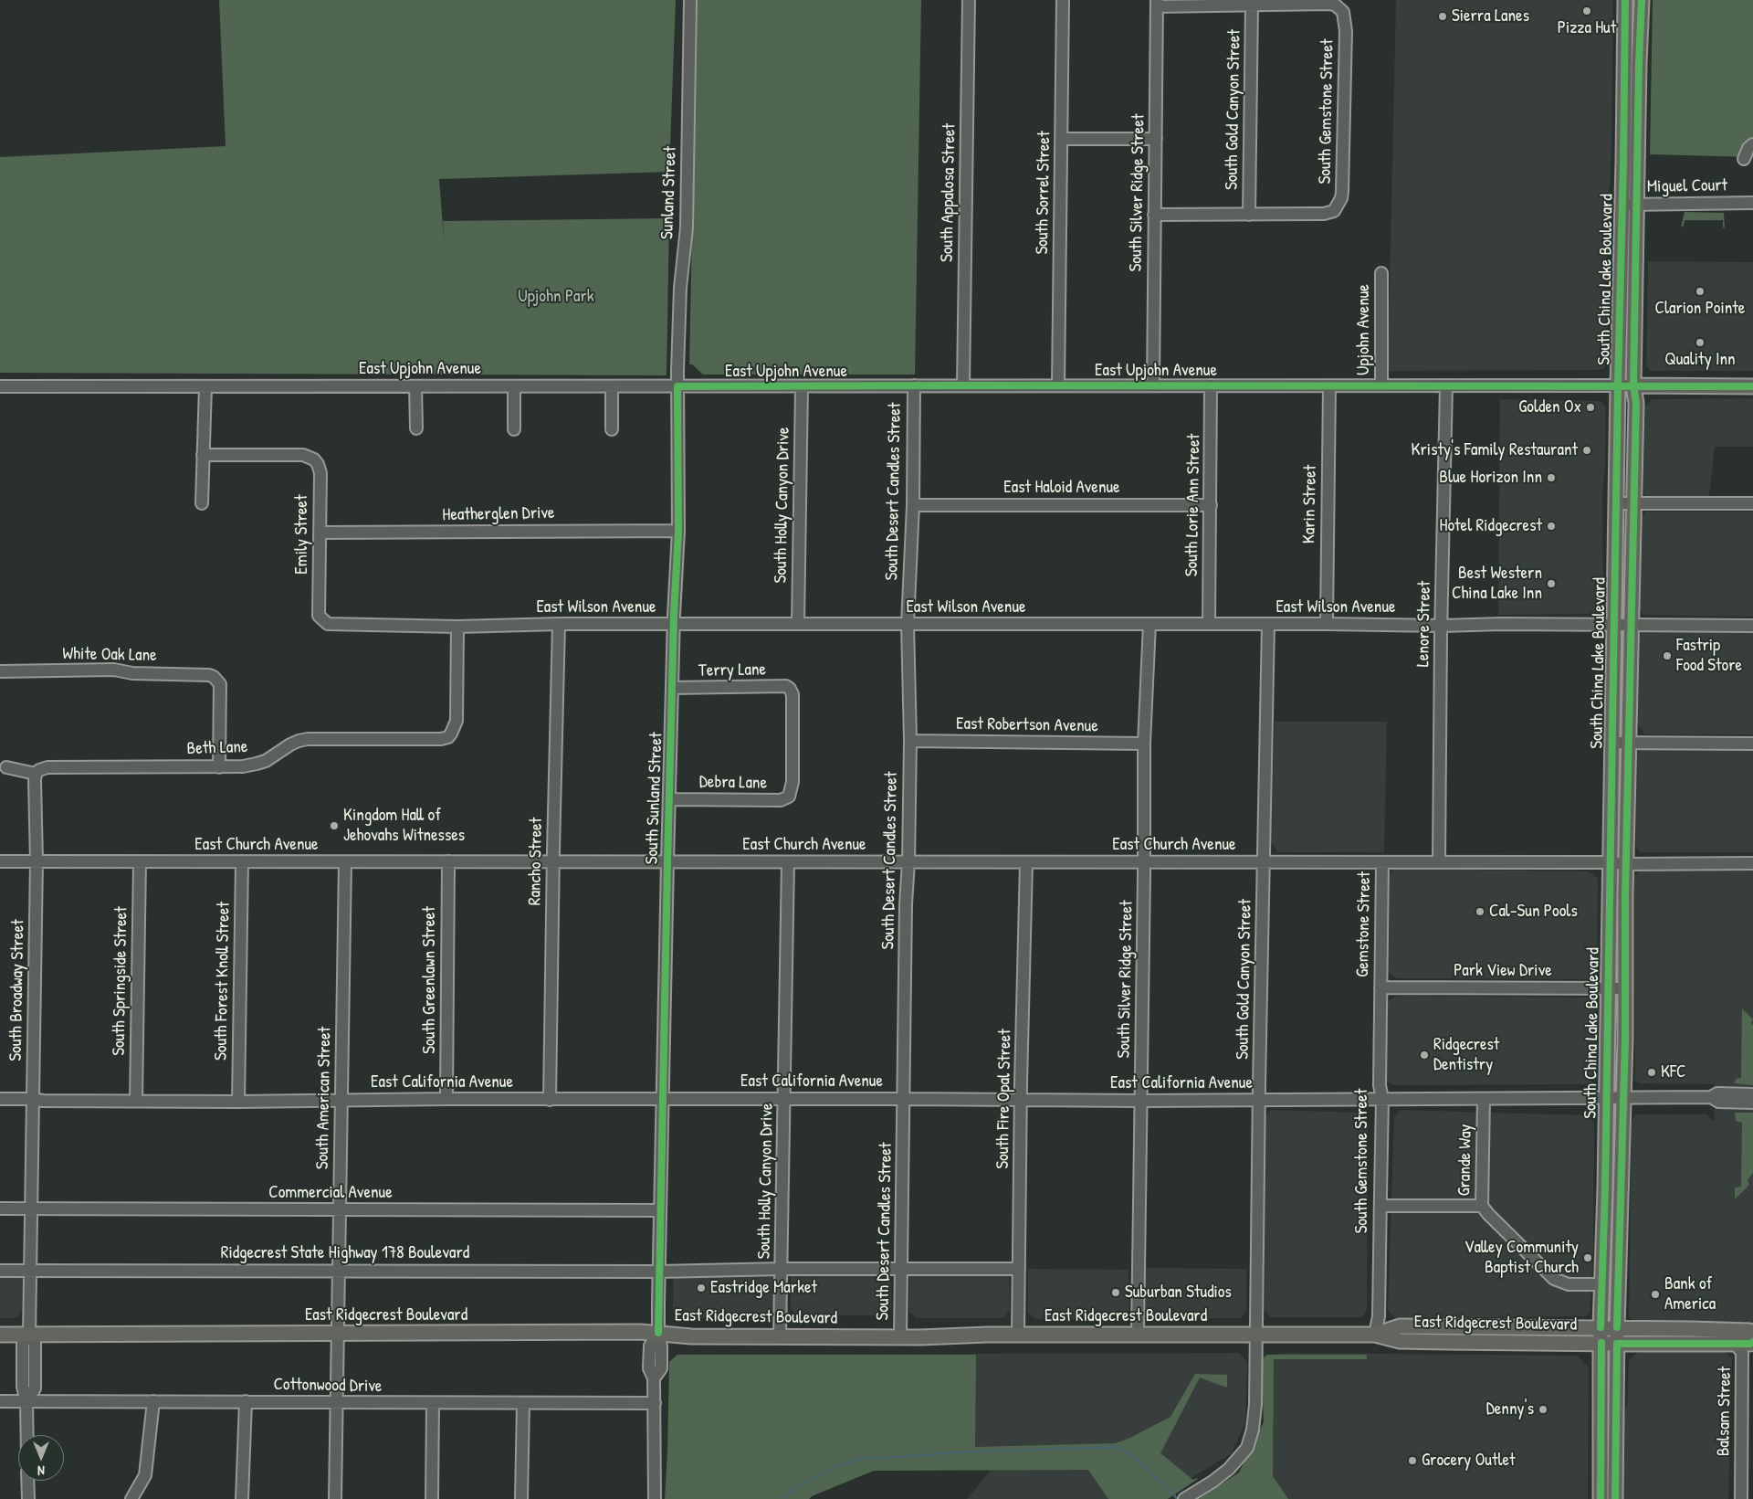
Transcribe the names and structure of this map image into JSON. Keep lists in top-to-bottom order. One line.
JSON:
{"streets":{"main road":["South China Lake Boulevard","East Ridgecrest Boulevard"],"street":["South Gold Canyon Street","South Gemstone Street","Miguel Court","Sunland Street","South Appalosa Street","South Sorrel Street","South Silver Ridge Street","Upjohn Avenue","East Upjohn Avenue","East Haloid Avenue","South Desert Candles Street","Karin Street","South Holly Canyon Drive","South Lorie Ann Street","Heatherglen Drive","Emily Street","East Wilson Avenue","Lenore Street","White Oak Lane","Terry Lane","East Robertson Avenue","Beth Lane","Debra Lane","South Sunland Street","East Church Avenue","Rancho Street","Gemstone Street","Park View Drive","South Greenlawn Street","South Springside Street","South Forest Knoll Street","South Broadway Street","East California Avenue","South American Street","South Fire Opal Street","Grande Way","Commercial Avenue","Ridgecrest State Highway 178 Boulevard","Cottonwood Drive","Balsam Street"]},"crossings":[["South Gold Canyon Street","South Gemstone Street"],["South Gold Canyon Street","East Wilson Avenue"],["South Gold Canyon Street","East Church Avenue"],["South Gold Canyon Street","East California Avenue"],["South Gold Canyon Street","East Ridgecrest Boulevard"],["South Gemstone Street","Gemstone Street"],["South Gemstone Street","Park View Drive"],["South Gemstone Street","East California Avenue"],["South Gemstone Street","East Ridgecrest Boulevard"],["Miguel Court","South China Lake Boulevard"],["Sunland Street","East Upjohn Avenue"],["Sunland Street","South Sunland Street"],["South Appalosa Street","East Upjohn Avenue"],["South Sorrel Street","East Upjohn Avenue"],["South Silver Ridge Street","East Upjohn Avenue"],["South Silver Ridge Street","East Wilson Avenue"],["South Silver Ridge Street","East Robertson Avenue"],["South Silver Ridge Street","East Church Avenue"],["South Silver Ridge Street","East California Avenue"],["South Silver Ridge Street","East Ridgecrest Boulevard"],["South China Lake Boulevard","East Upjohn Avenue"],["South China Lake Boulevard","East Wilson Avenue"],["South China Lake Boulevard","East Church Avenue"],["South China Lake Boulevard","Park View Drive"],["South China Lake Boulevard","East California Avenue"],["South China Lake Boulevard","Grande Way"],["South China Lake Boulevard","East Ridgecrest Boulevard"],["Upjohn Avenue","East Upjohn Avenue"],["East Upjohn Avenue","South Desert Candles Street"],["East Upjohn Avenue","Karin Street"],["East Upjohn Avenue","South Holly Canyon Drive"],["East Upjohn Avenue","South Lorie Ann Street"],["East Upjohn Avenue","Lenore Street"],["East Upjohn Avenue","South Sunland Street"],["East Haloid Avenue","South Desert Candles Street"],["East Haloid Avenue","South Lorie Ann Street"],["South Desert Candles Street","East Wilson Avenue"],["South Desert Candles Street","East Robertson Avenue"],["South Desert Candles Street","East Church Avenue"],["South Desert Candles Street","East California Avenue"],["South Desert Candles Street","Ridgecrest State Highway 178 Boulevard"],["South Desert Candles Street","East Ridgecrest Boulevard"],["Karin Street","East Wilson Avenue"],["South Holly Canyon Drive","East Wilson Avenue"],["South Holly Canyon Drive","East Church Avenue"],["South Holly Canyon Drive","East California Avenue"],["South Holly Canyon Drive","Ridgecrest State Highway 178 Boulevard"],["South Holly Canyon Drive","East Ridgecrest Boulevard"],["South Lorie Ann Street","East Wilson Avenue"],["Heatherglen Drive","Emily Street"],["Heatherglen Drive","South Sunland Street"],["Emily Street","East Wilson Avenue"],["East Wilson Avenue","Lenore Street"],["East Wilson Avenue","Beth Lane"],["East Wilson Avenue","South Sunland Street"],["East Wilson Avenue","Rancho Street"],["Lenore Street","East Church Avenue"],["White Oak Lane","Beth Lane"],["Terry Lane","Debra Lane"],["Terry Lane","South Sunland Street"],["Beth Lane","South Broadway Street"],["Debra Lane","South Sunland Street"],["South Sunland Street","East Church Avenue"],["South Sunland Street","East California Avenue"],["South Sunland Street","Commercial Avenue"],["East Church Avenue","Rancho Street"],["East Church Avenue","Gemstone Street"],["East Church Avenue","South Greenlawn Street"],["East Church Avenue","South Springside Street"],["East Church Avenue","South Forest Knoll Street"],["East Church Avenue","South Broadway Street"],["East Church Avenue","South American Street"],["East Church Avenue","South Fire Opal Street"],["Rancho Street","East California Avenue"],["Gemstone Street","Park View Drive"],["South Greenlawn Street","East California Avenue"],["South Springside Street","East California Avenue"],["South Forest Knoll Street","East California Avenue"],["South Broadway Street","East California Avenue"],["South Broadway Street","Commercial Avenue"],["South Broadway Street","Ridgecrest State Highway 178 Boulevard"],["South Broadway Street","East Ridgecrest Boulevard"],["South Broadway Street","Cottonwood Drive"],["East California Avenue","South American Street"],["East California Avenue","South Fire Opal Street"],["East California Avenue","Grande Way"],["South American Street","Commercial Avenue"],["South American Street","Ridgecrest State Highway 178 Boulevard"],["South American Street","East Ridgecrest Boulevard"],["South American Street","Cottonwood Drive"],["South Fire Opal Street","Ridgecrest State Highway 178 Boulevard"],["South Fire Opal Street","East Ridgecrest Boulevard"],["East Ridgecrest Boulevard","Balsam Street"]],"parks":["Upjohn Park"],"places":["Pizza Hut","Sierra Lanes","Clarion Pointe","Quality Inn","Golden Ox","Kristy's Family Restaurant","Blue Horizon Inn","Hotel Ridgecrest","Best Western China Lake Inn","Fastrip Food Store","Kingdom Hall of Jehovahs Witnesses","Cal-Sun Pools","Ridgecrest Dentistry","KFC","Valley Community Baptist Church","Eastridge Market","Suburban Studios","Bank of America","Denny's","Grocery Outlet"],"north":"bottom"}
